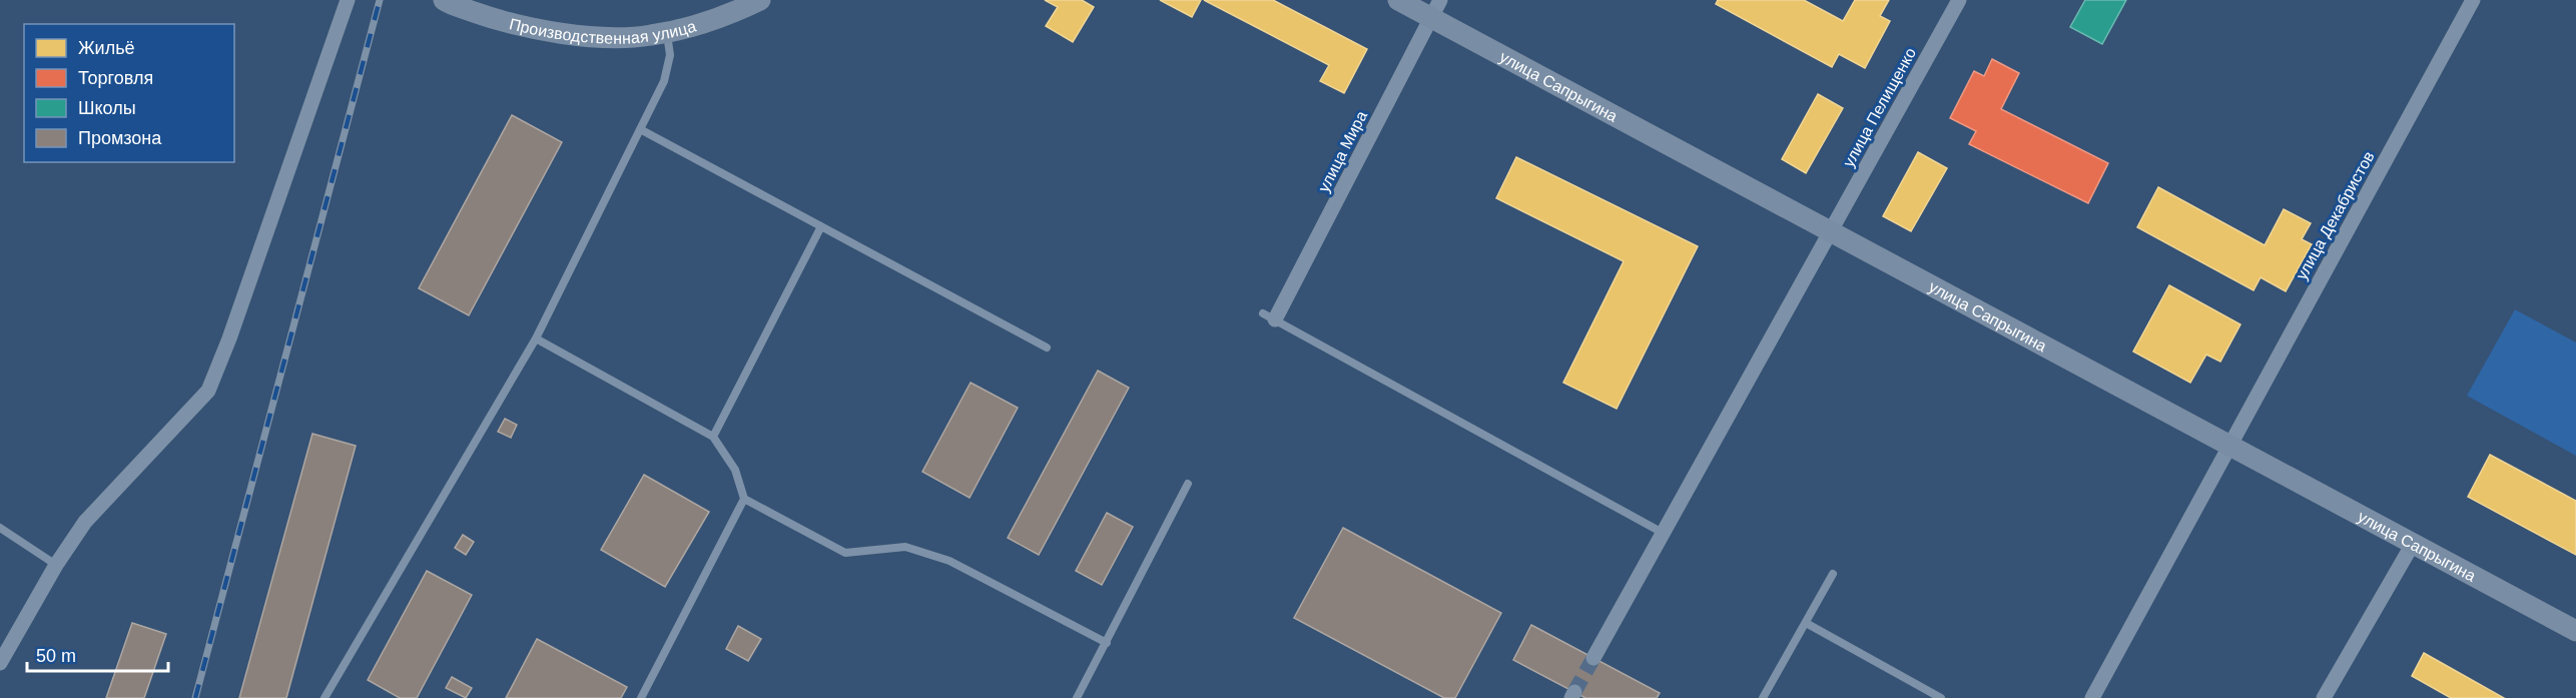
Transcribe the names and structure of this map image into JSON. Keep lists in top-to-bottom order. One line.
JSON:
{"streets":{"street":["Производственная улица","улица Сапрыгина","улица Пелищенко","улица Мира","улица Декабристов"]},"crossings":[["улица Сапрыгина","улица Пелищенко"],["улица Сапрыгина","улица Мира"],["улица Сапрыгина","улица Декабристов"]],"legend":["Жильё","Торговля","Школы","Промзона"],"scale_bar":"50 m"}
